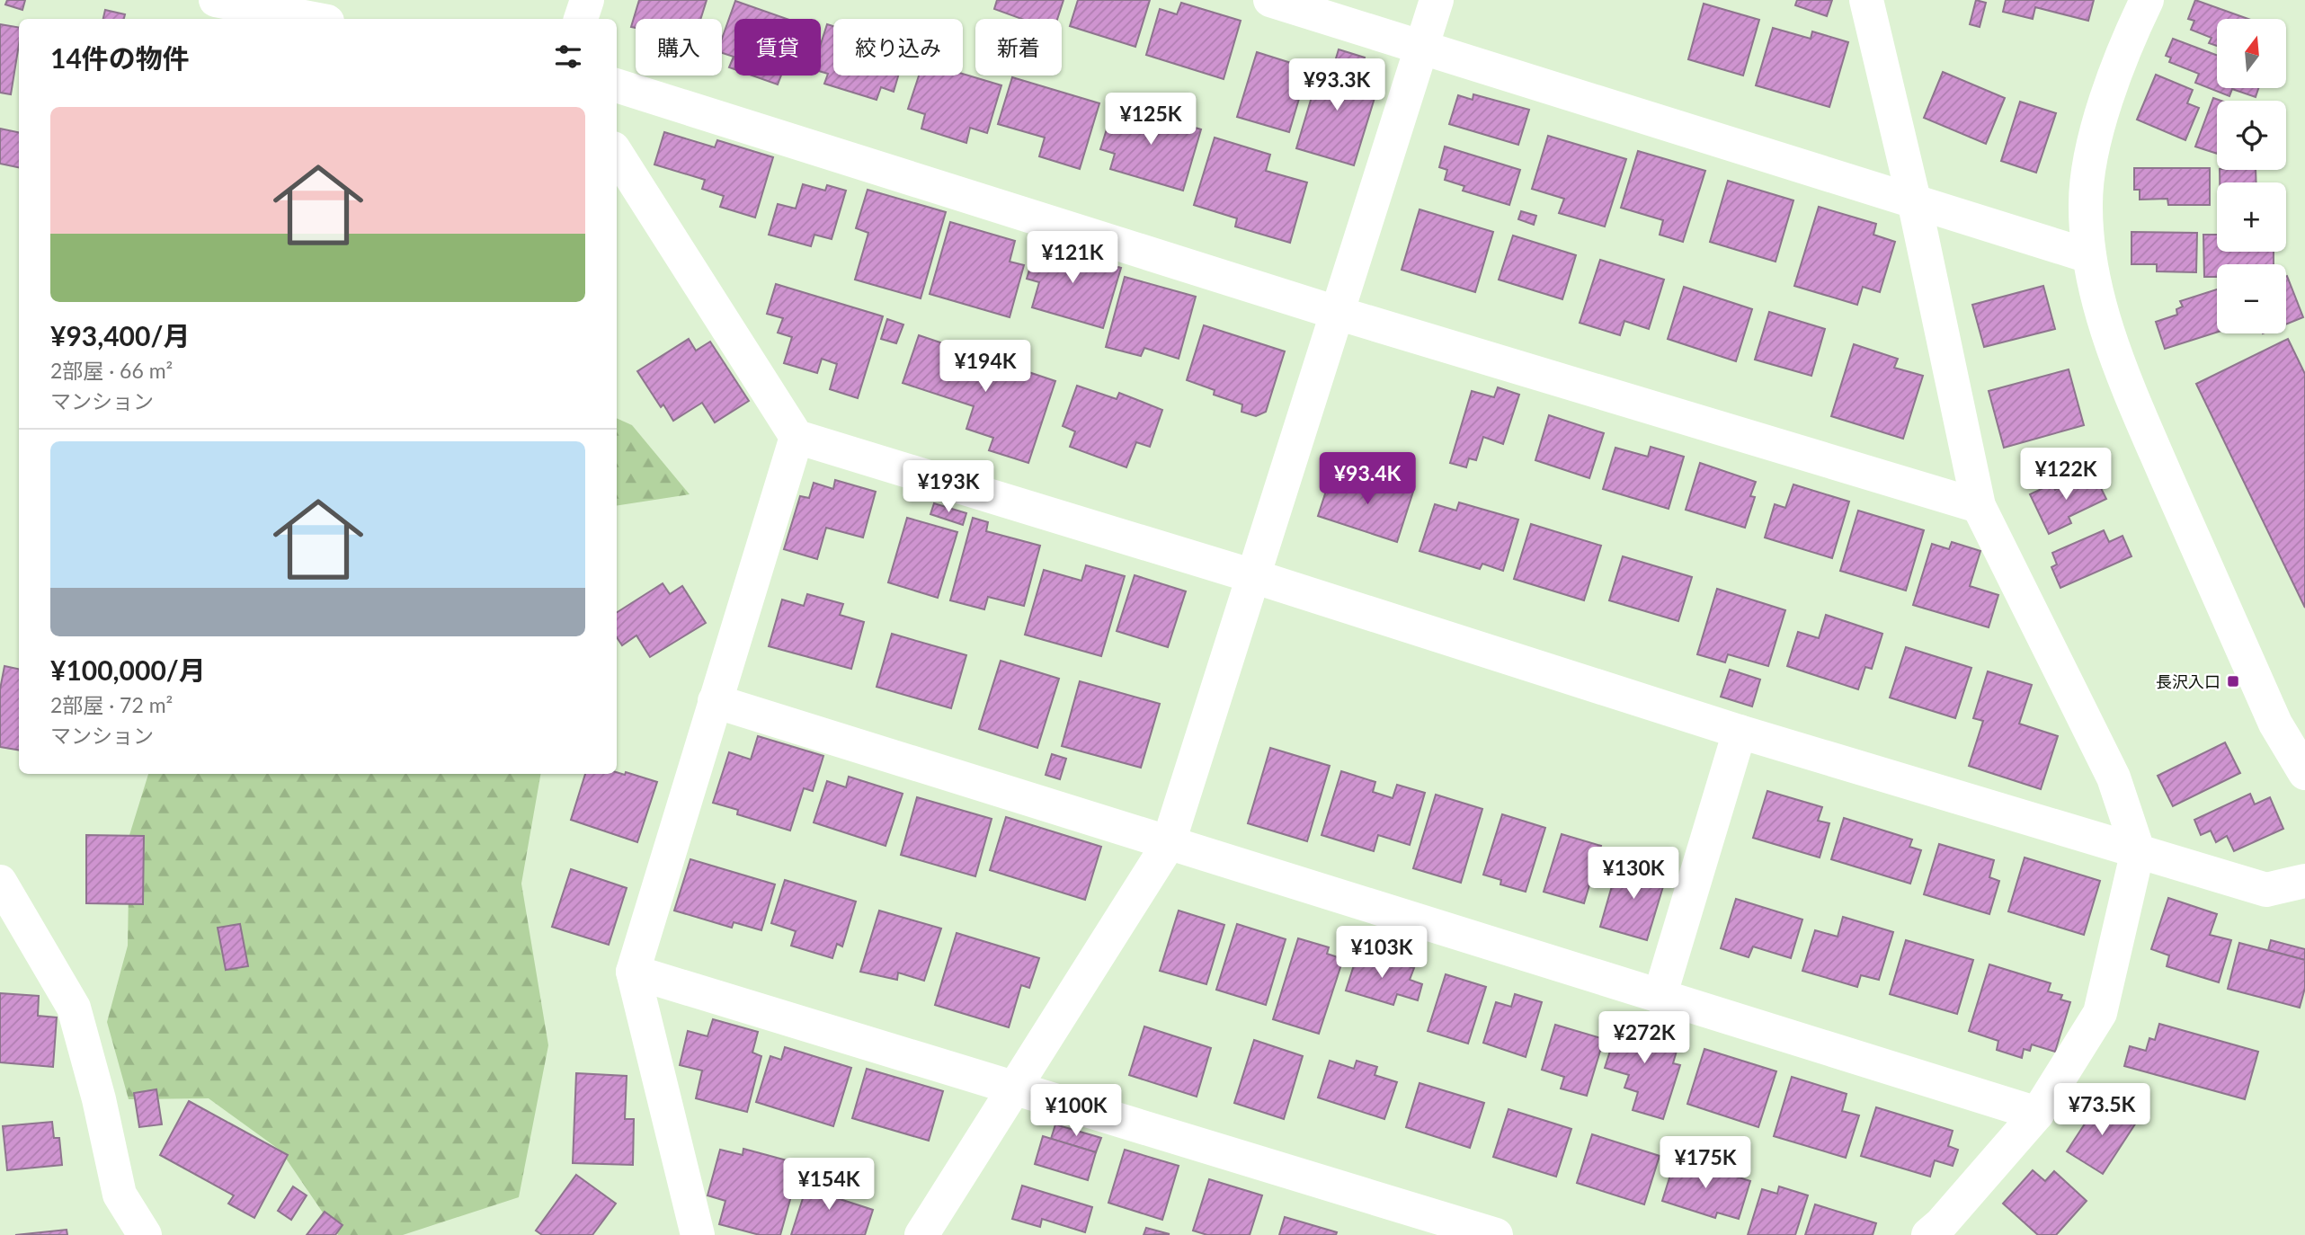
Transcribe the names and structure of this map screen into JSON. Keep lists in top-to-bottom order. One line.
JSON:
{"places":{"transit":["長沢入口"]},"north":"top","page":{"map_buttons":["+","−"],"chip":["購入","賃貸","絞り込み","新着"],"heading":"14件の物件","price":["¥93.3K","¥125K","¥121K","¥194K","¥122K","¥93.4K","¥193K","¥130K","¥103K","¥272K","¥73.5K","¥100K","¥175K","¥154K"],"list":[{"name":"¥93,400/月","note":"2部屋 · 66 m² · マンション"},{"name":"¥100,000/月","note":"2部屋 · 72 m² · マンション"}]}}
